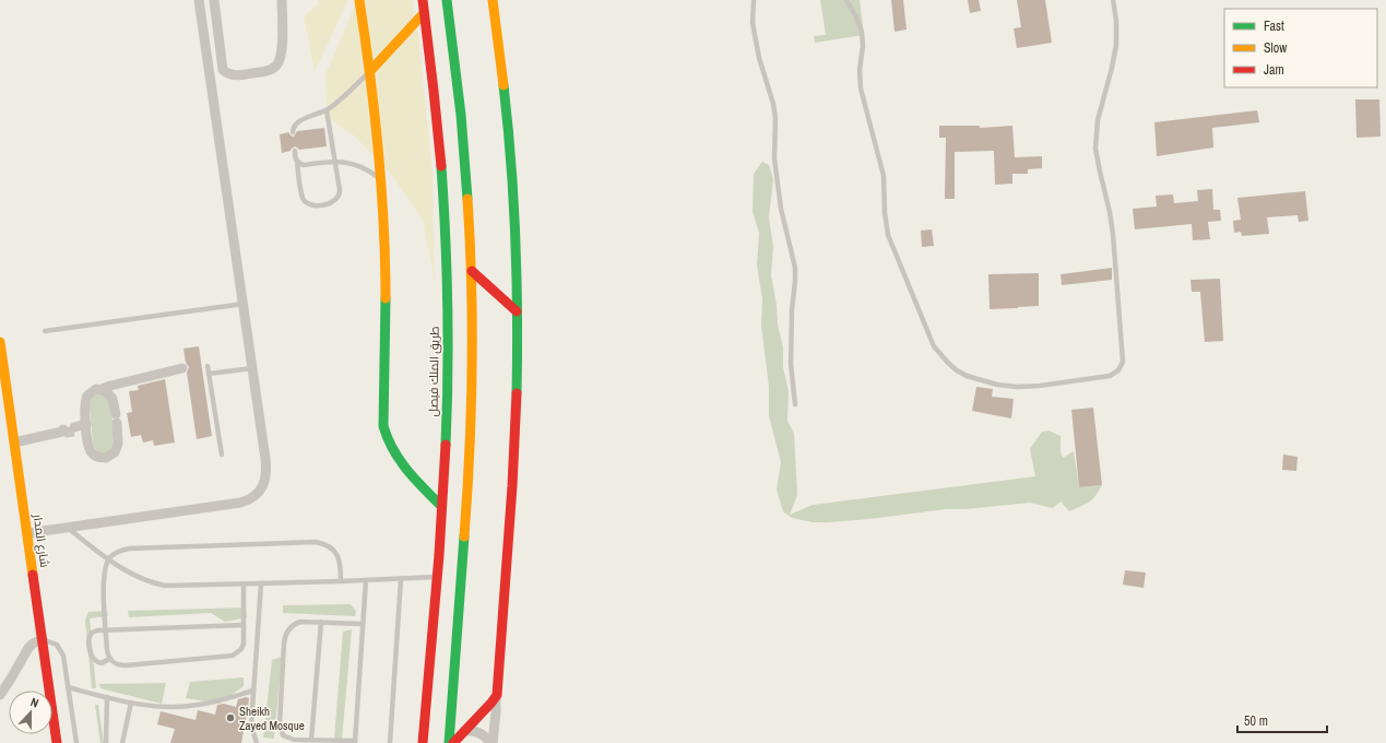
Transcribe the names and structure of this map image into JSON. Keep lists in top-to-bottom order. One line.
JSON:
{"streets":{"street":["طريق الملك فيصل","شارع المدار"]},"places":["Sheikh Zayed Mosque"],"legend":["Fast","Slow","Jam"],"scale_bar":"50 m","north":"top"}
